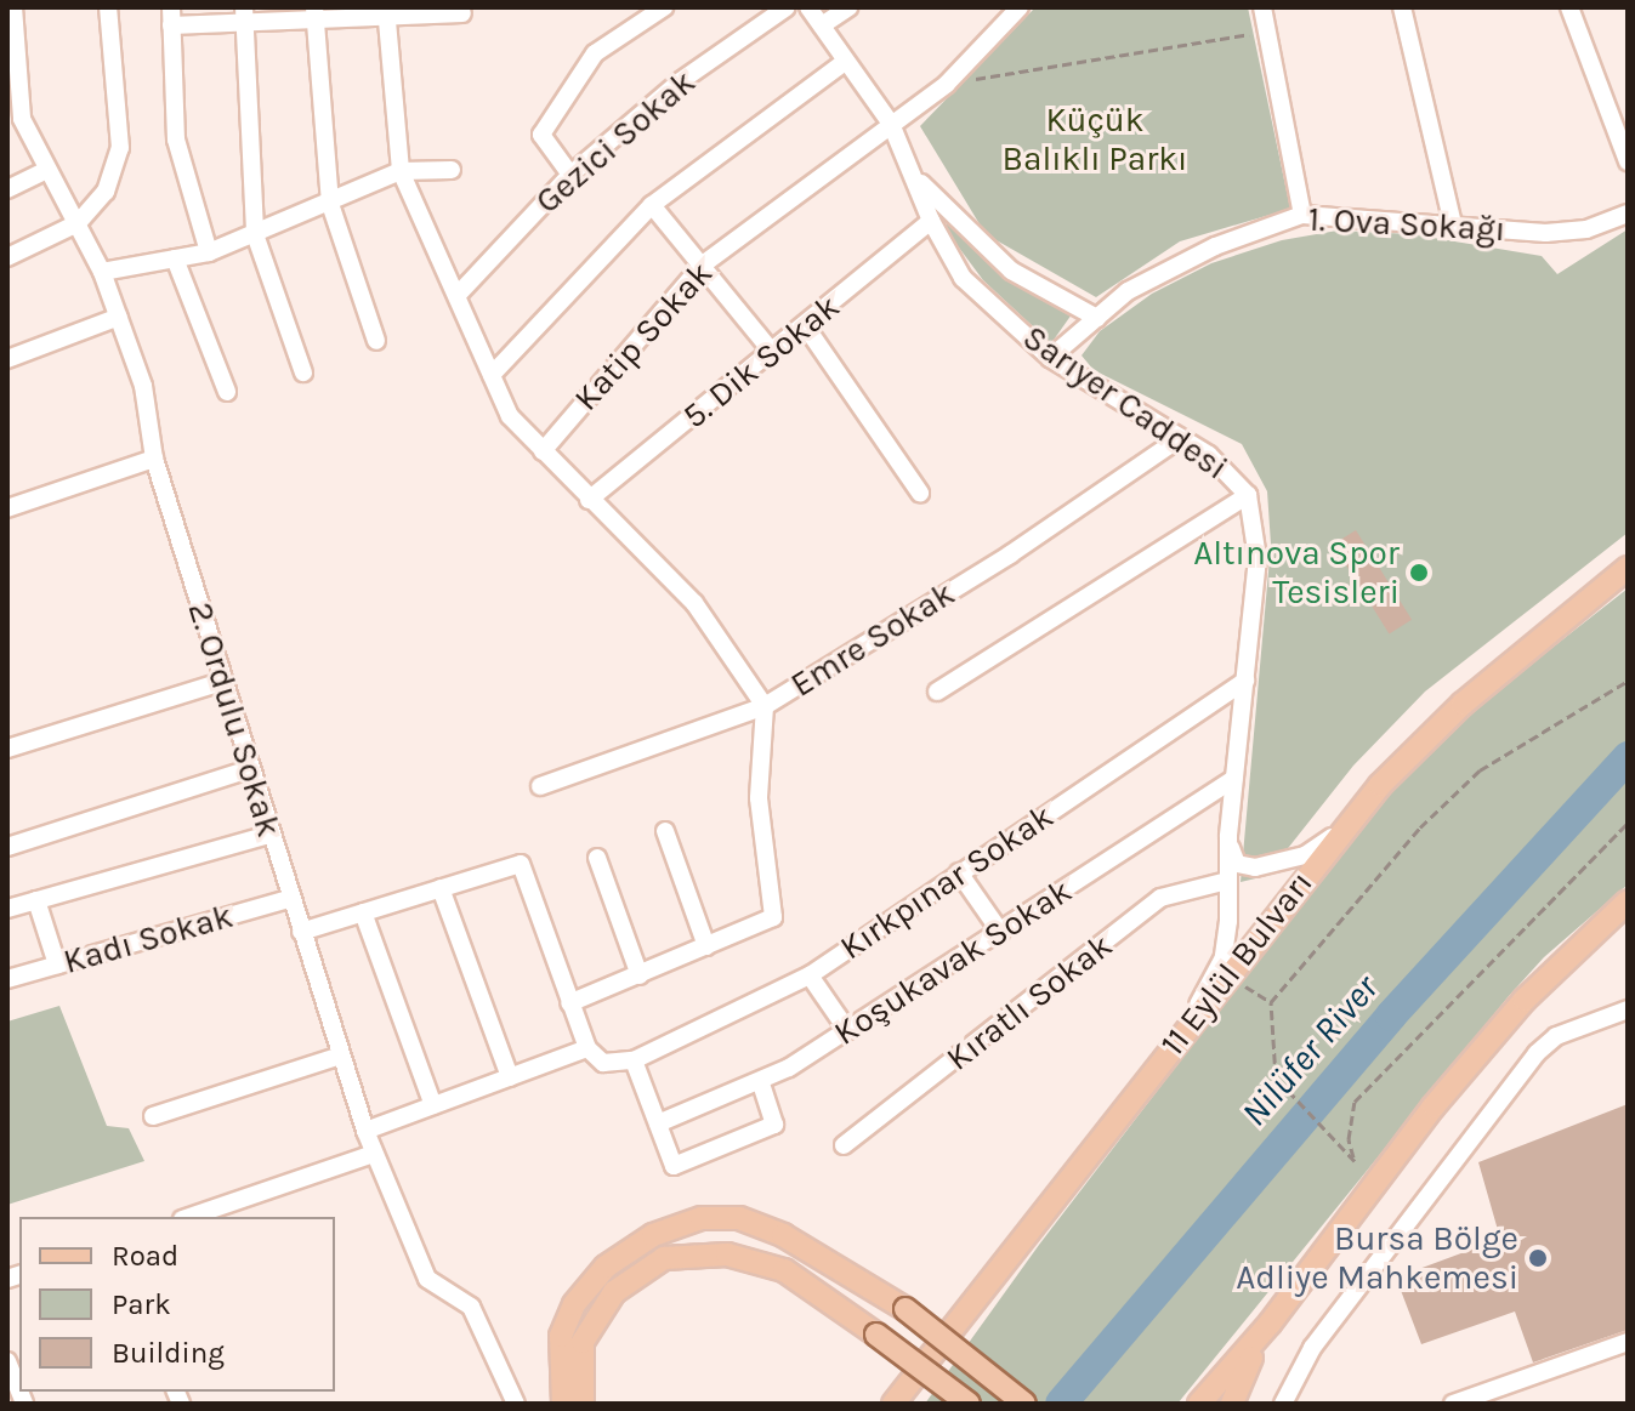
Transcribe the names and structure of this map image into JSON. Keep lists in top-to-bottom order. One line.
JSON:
{"streets":{"main road":["11 Eylül Bulvarı"],"street":["Gezici Sokak","1. Ova Sokağı","Katip Sokak","5. Dik Sokak","Sarıyer Caddesi","Emre Sokak","2. Ordulu Sokak","Kırkpınar Sokak","Kadı Sokak","Koşukavak Sokak","Kıratlı Sokak"]},"crossings":[["1. Ova Sokağı","Sarıyer Caddesi"],["Katip Sokak","Sarıyer Caddesi"],["5. Dik Sokak","Sarıyer Caddesi"],["Sarıyer Caddesi","Emre Sokak"],["Sarıyer Caddesi","Kırkpınar Sokak"],["Sarıyer Caddesi","Koşukavak Sokak"],["Sarıyer Caddesi","11 Eylül Bulvarı"],["Sarıyer Caddesi","Kıratlı Sokak"],["2. Ordulu Sokak","Kadı Sokak"]],"water":["Nilüfer River"],"parks":["Küçük Balıklı Parkı"],"places":["Altınova Spor Tesisleri","Bursa Bölge Adliye Mahkemesi"],"legend":["Road","Park","Building"]}
